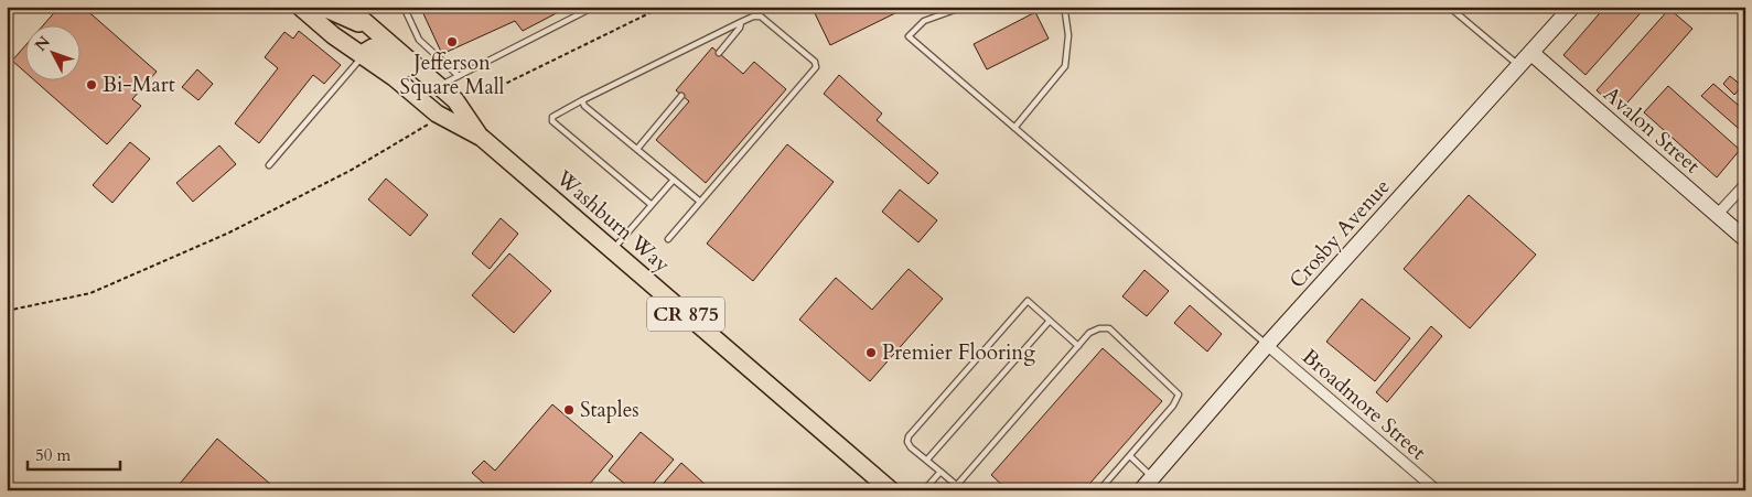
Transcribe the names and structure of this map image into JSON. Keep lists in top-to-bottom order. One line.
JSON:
{"streets":{"main road":["Washburn Way","CR 875"],"street":["Avalon Street","Crosby Avenue","Broadmore Street"]},"crossings":[["Avalon Street","Crosby Avenue"],["Crosby Avenue","Broadmore Street"]],"places":["Jefferson Square Mall","Bi-Mart","Premier Flooring","Staples"],"scale_bar":"50 m","north":"top left"}
